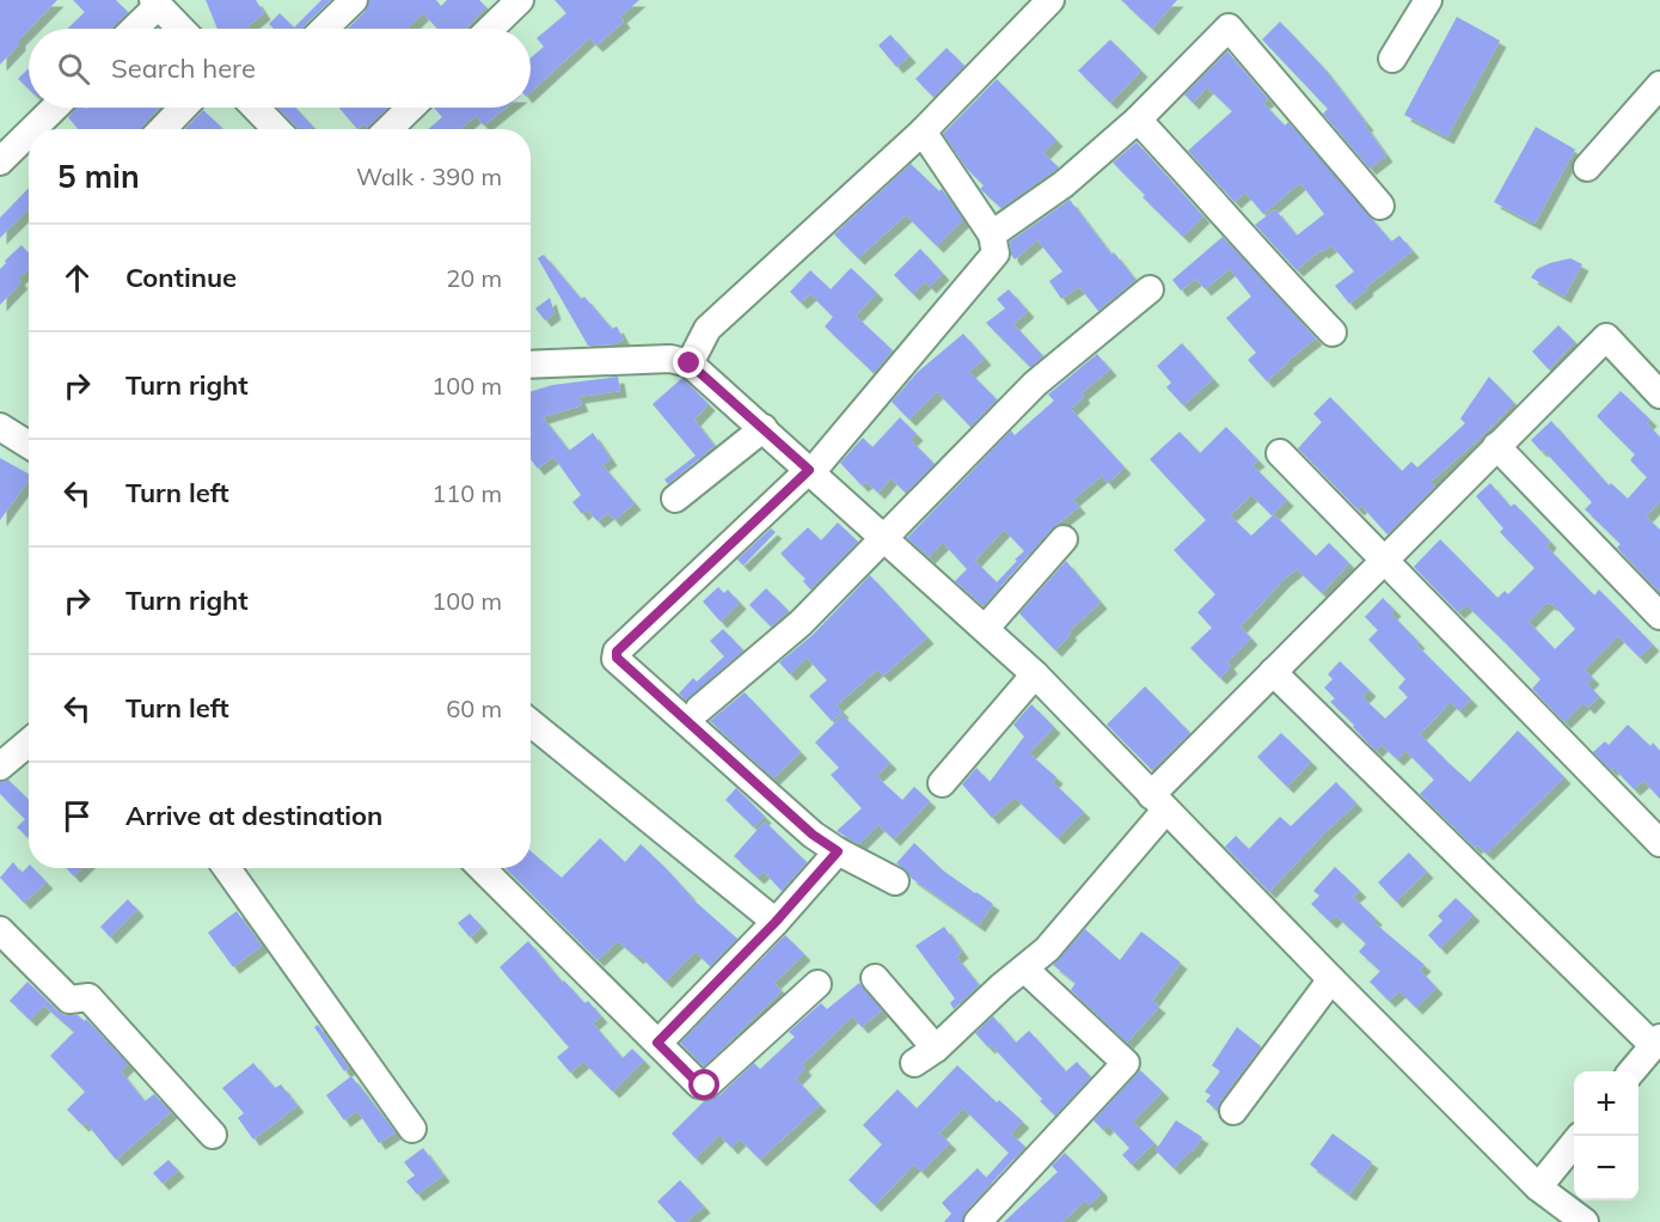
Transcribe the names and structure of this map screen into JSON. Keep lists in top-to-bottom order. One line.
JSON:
{"page":{"search":"Search here","heading":["5 min","Walk · 390 m"],"list":[["Continue","20 m"],["Turn right","100 m"],["Turn left","110 m"],["Turn right","100 m"],["Turn left","60 m"],"Arrive at destination"],"map_buttons":["+","−"]}}
